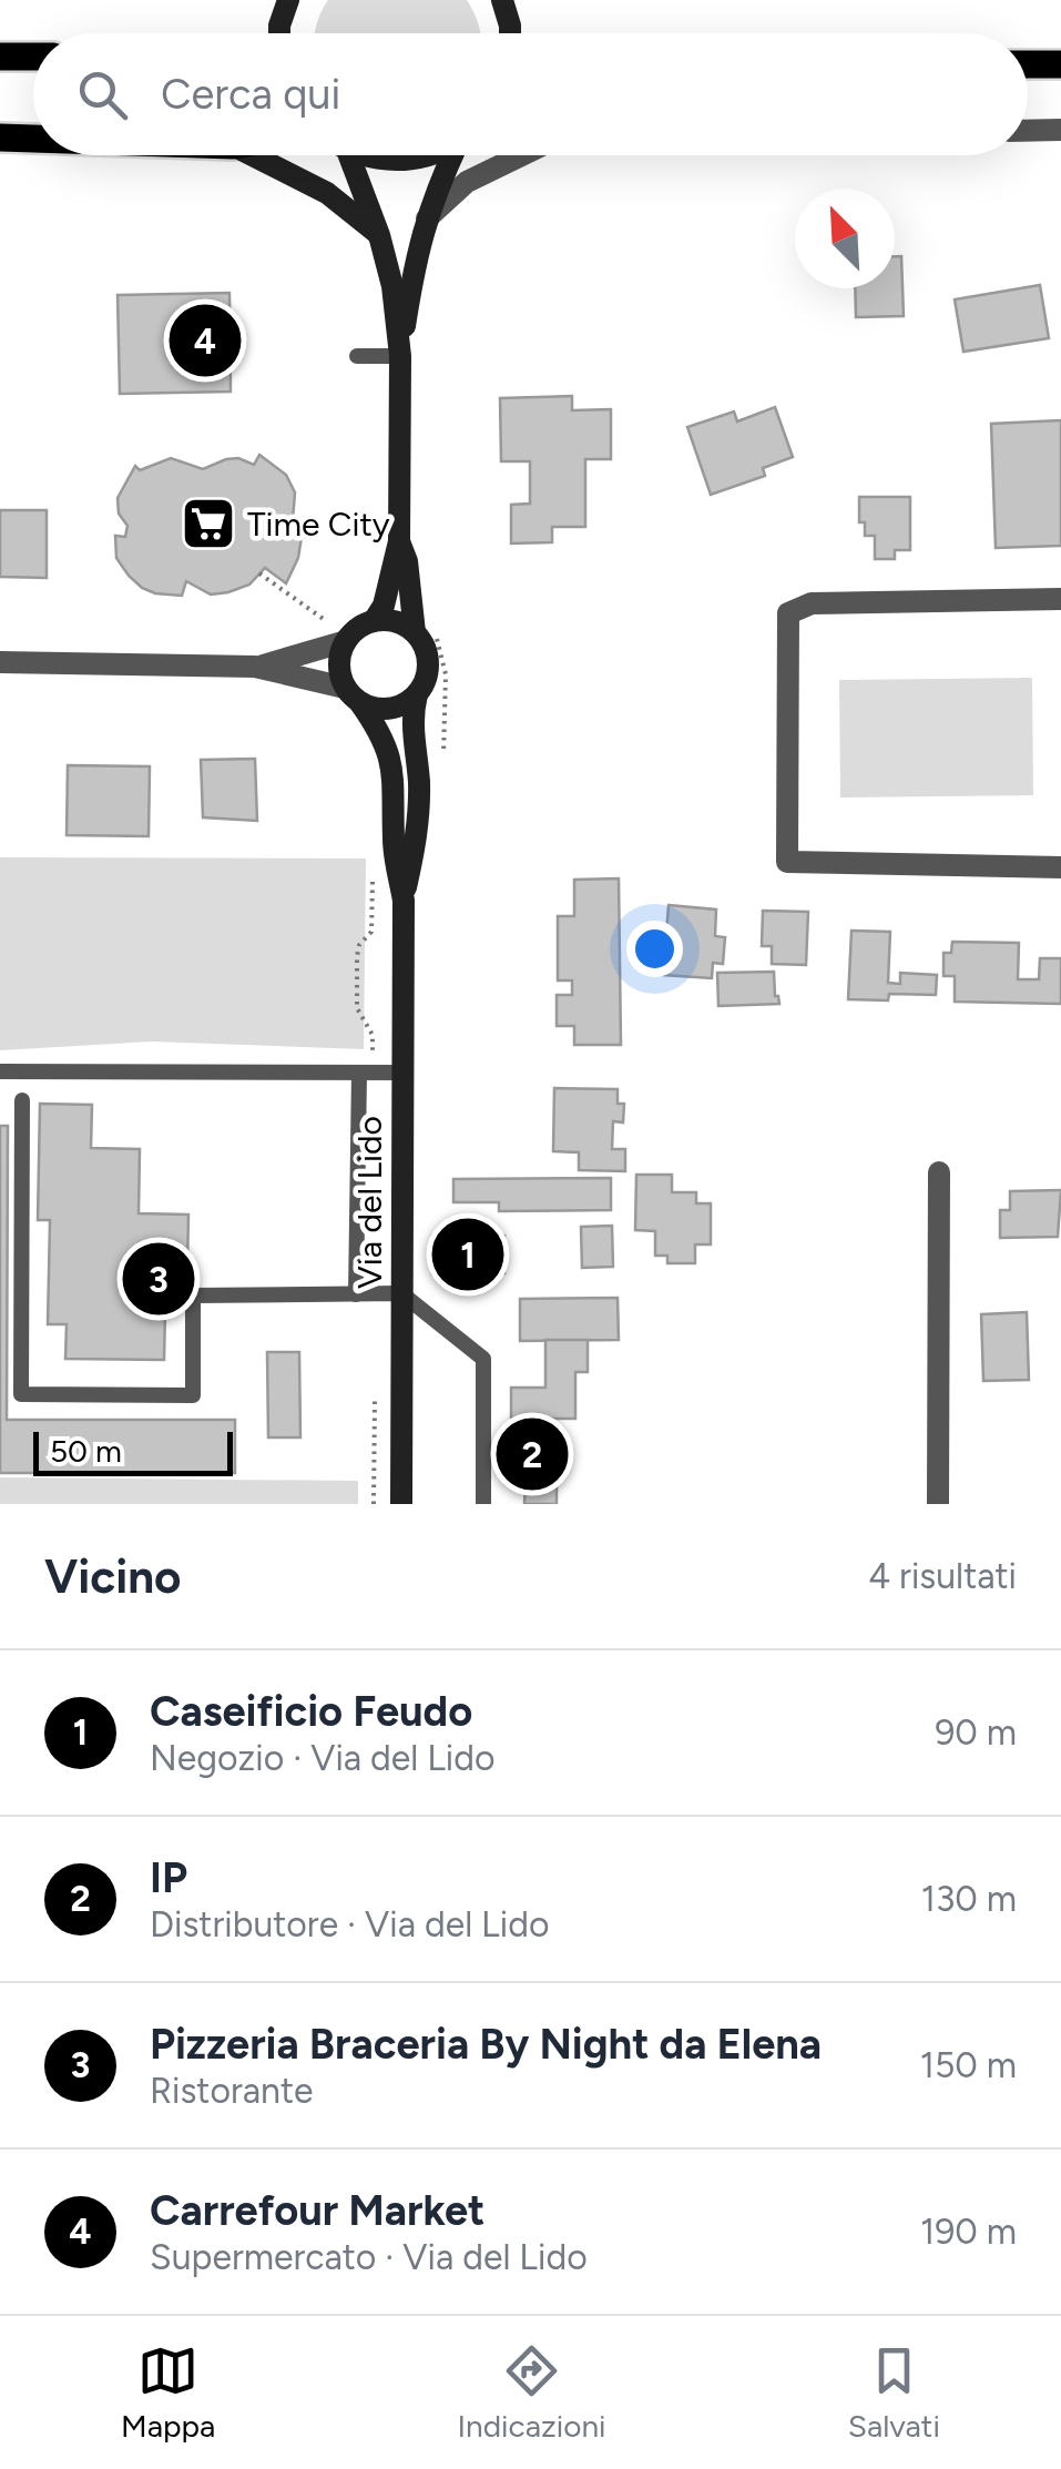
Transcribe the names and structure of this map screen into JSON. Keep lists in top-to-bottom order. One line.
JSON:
{"streets":{"main road":["Via del Lido"]},"places":{"supermarket":["Time City"]},"scale_bar":"50 m","north":"top left","page":{"search":"Cerca qui","pins":["4","1","3","2"],"scale":"50 m","heading":["Vicino","4 risultati"],"list":[{"mark":"1","name":"Caseificio Feudo","note":"Negozio · Via del Lido","value":"90 m"},{"mark":"2","name":"IP","note":"Distributore · Via del Lido","value":"130 m"},{"mark":"3","name":"Pizzeria Braceria By Night da Elena","note":"Ristorante","value":"150 m"},{"mark":"4","name":"Carrefour Market","note":"Supermercato · Via del Lido","value":"190 m"}],"nav":["Mappa","Indicazioni","Salvati"]}}
